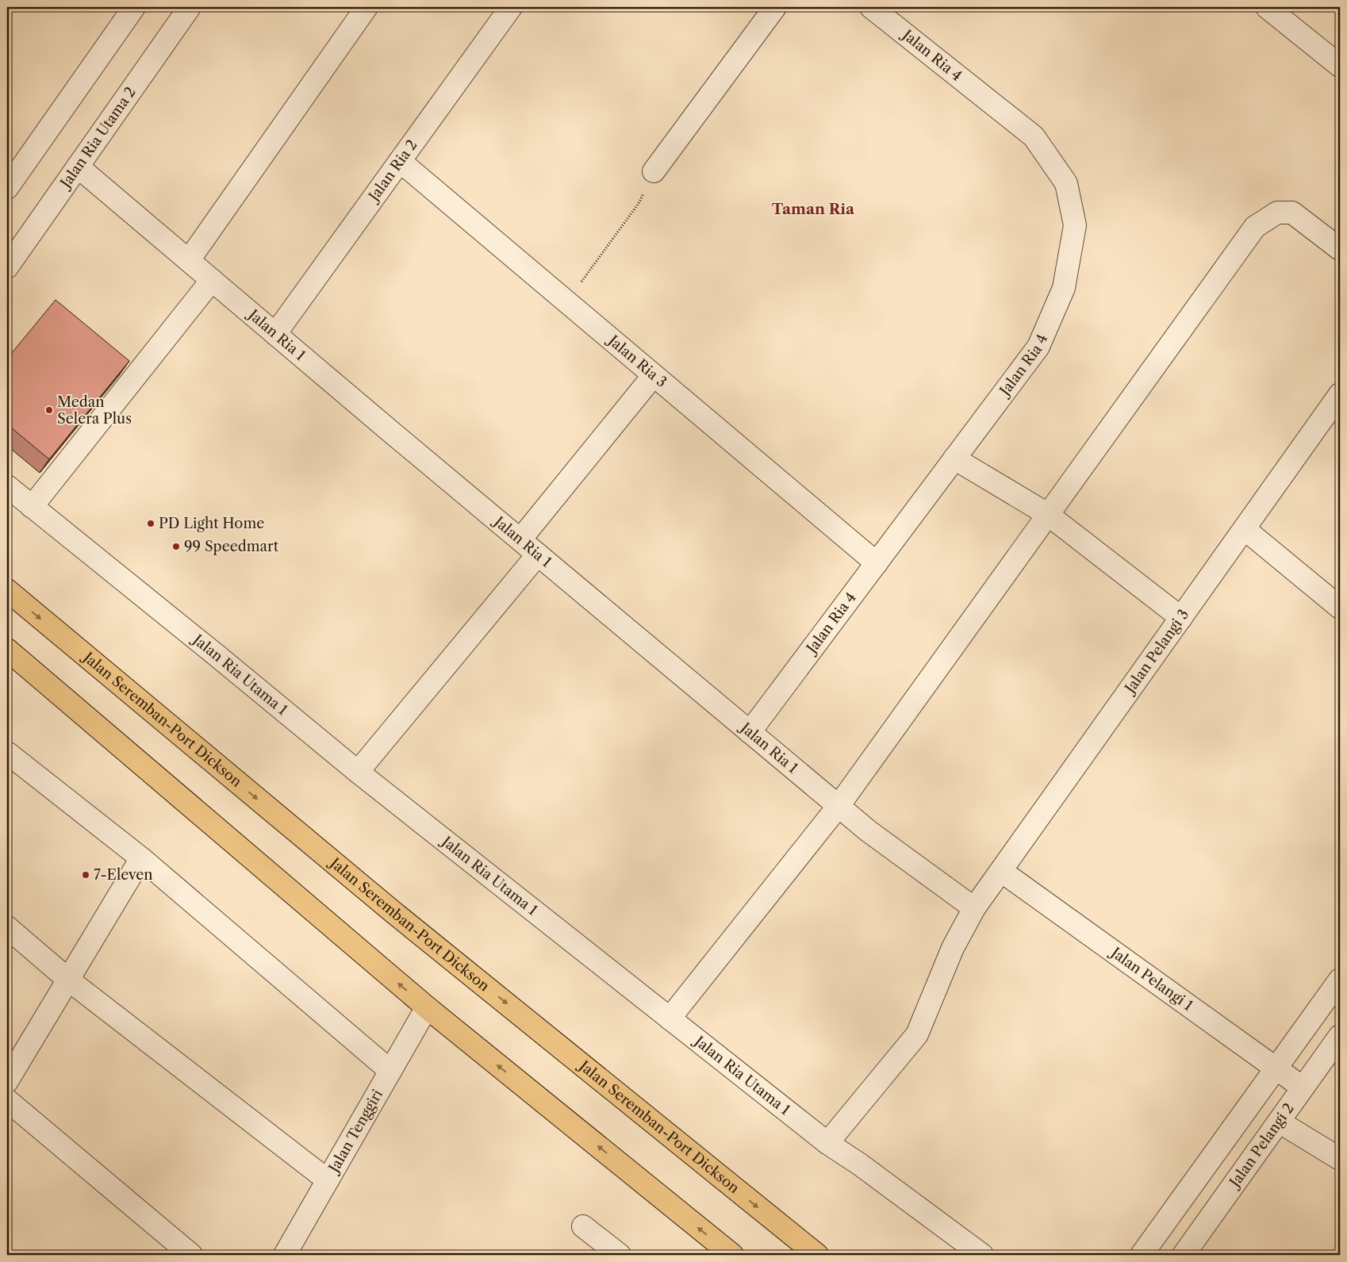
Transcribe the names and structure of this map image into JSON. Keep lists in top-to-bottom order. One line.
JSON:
{"streets":{"highway":["Jalan Seremban-Port Dickson"],"street":["Jalan Ria 4","Jalan Ria Utama 2","Jalan Ria 2","Jalan Ria 1","Jalan Ria 3","Jalan Pelangi 3","Jalan Ria Utama 1","Jalan Pelangi 1","Jalan Tenggiri","Jalan Pelangi 2"]},"crossings":[["Jalan Ria 4","Jalan Ria 1"],["Jalan Ria 4","Jalan Ria 3"],["Jalan Ria Utama 2","Jalan Ria 1"],["Jalan Ria 2","Jalan Ria 1"],["Jalan Ria 2","Jalan Ria 3"],["Jalan Ria 1","Jalan Pelangi 3"],["Jalan Pelangi 3","Jalan Ria Utama 1"],["Jalan Pelangi 3","Jalan Pelangi 1"],["Jalan Pelangi 1","Jalan Pelangi 2"]],"districts":["Taman Ria"],"places":["Medan Selera Plus","PD Light Home","99 Speedmart","7-Eleven"]}
